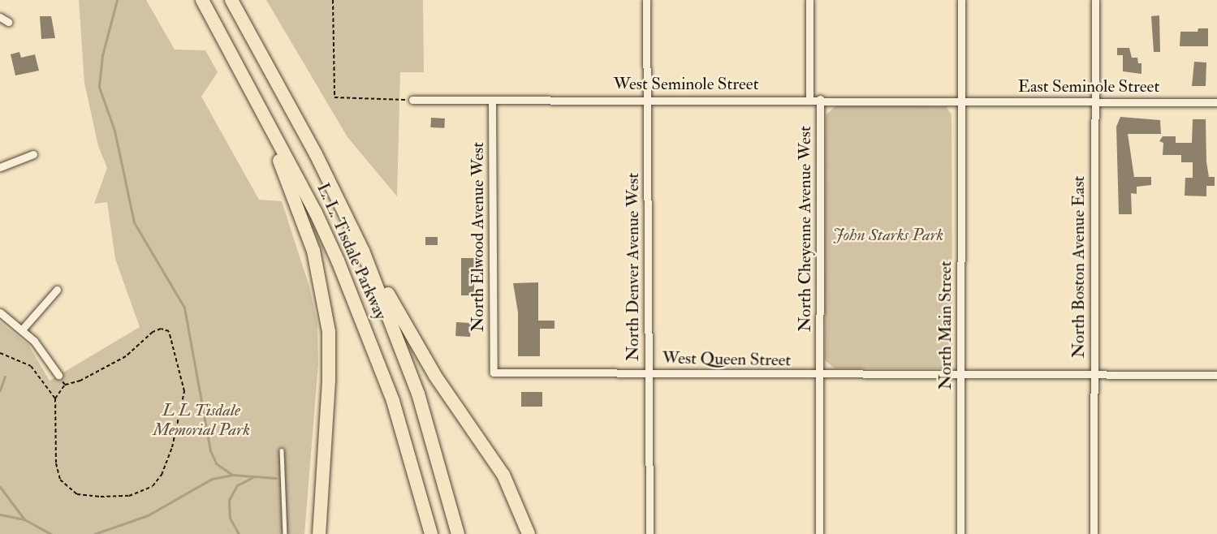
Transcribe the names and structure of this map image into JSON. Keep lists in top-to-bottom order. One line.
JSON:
{"streets":{"highway":["L. L. Tisdale Parkway"],"street":["West Seminole Street","East Seminole Street","North Cheyenne Avenue West","North Elwood Avenue West","North Denver Avenue West","North Boston Avenue East","North Main Street","West Queen Street"]},"crossings":[["West Seminole Street","East Seminole Street"],["West Seminole Street","North Cheyenne Avenue West"],["West Seminole Street","North Elwood Avenue West"],["West Seminole Street","North Denver Avenue West"],["West Seminole Street","North Main Street"],["East Seminole Street","North Boston Avenue East"],["East Seminole Street","North Main Street"],["North Cheyenne Avenue West","West Queen Street"],["North Elwood Avenue West","West Queen Street"],["North Denver Avenue West","West Queen Street"],["North Boston Avenue East","West Queen Street"],["North Main Street","West Queen Street"]],"parks":["John Starks Park","L L Tisdale Memorial Park"]}
